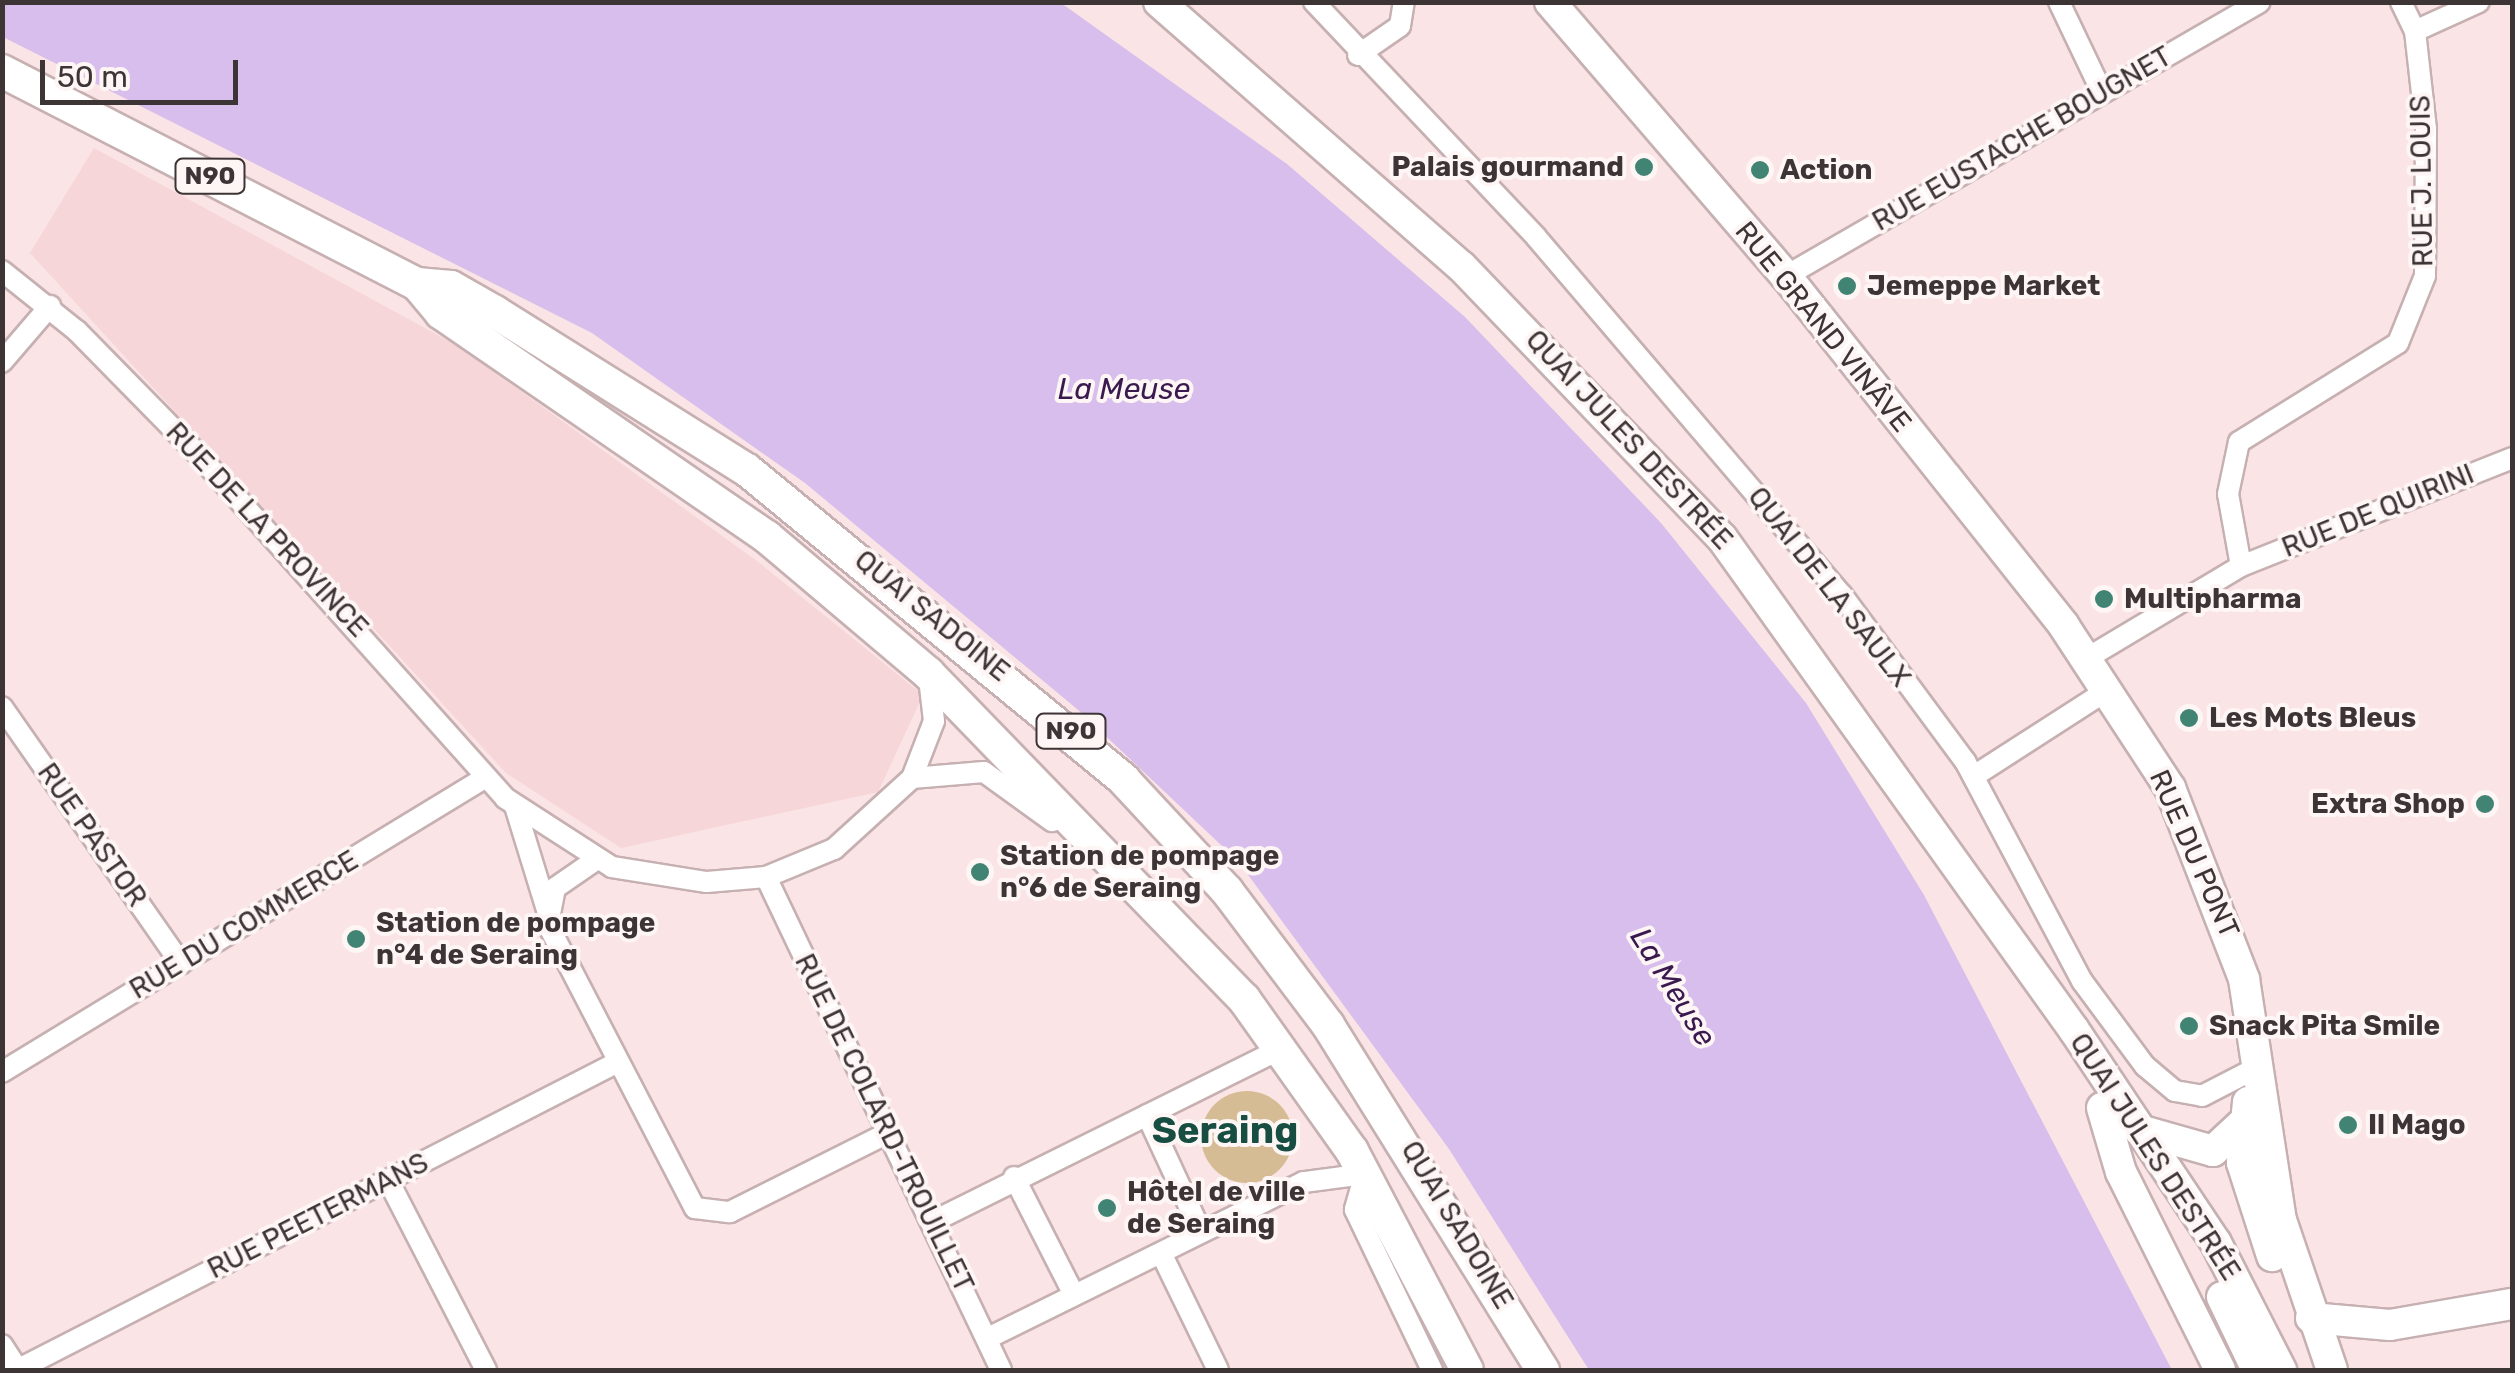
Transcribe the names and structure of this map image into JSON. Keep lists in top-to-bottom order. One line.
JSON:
{"streets":{"main road":["N90","RUE GRAND VINÂVE","QUAI JULES DESTRÉE","QUAI SADOINE","RUE DU PONT"],"street":["RUE EUSTACHE BOUGNET","RUE J. LOUIS","RUE DE QUIRINI","RUE DE LA PROVINCE","QUAI DE LA SAULX","RUE PASTOR","RUE DU COMMERCE","RUE DE COLARD-TROUILLET","RUE PEETERMANS"]},"crossings":[["RUE EUSTACHE BOUGNET","RUE GRAND VINÂVE"],["RUE J. LOUIS","RUE DE QUIRINI"],["RUE GRAND VINÂVE","RUE DE QUIRINI"],["RUE GRAND VINÂVE","RUE DU PONT"],["RUE DE QUIRINI","RUE DU PONT"],["RUE DE LA PROVINCE","RUE DU COMMERCE"],["RUE DE LA PROVINCE","RUE DE COLARD-TROUILLET"],["RUE DE LA PROVINCE","RUE PEETERMANS"],["QUAI DE LA SAULX","RUE DU PONT"],["RUE PASTOR","RUE DU COMMERCE"]],"districts":["Seraing"],"water":["La Meuse"],"places":["Palais gourmand","Action","Jemeppe Market","Multipharma","Les Mots Bleus","Extra Shop","Station de pompage n°6 de Seraing","Station de pompage n°4 de Seraing","Snack Pita Smile","Il Mago","Hôtel de ville de Seraing"],"scale_bar":"50 m"}
